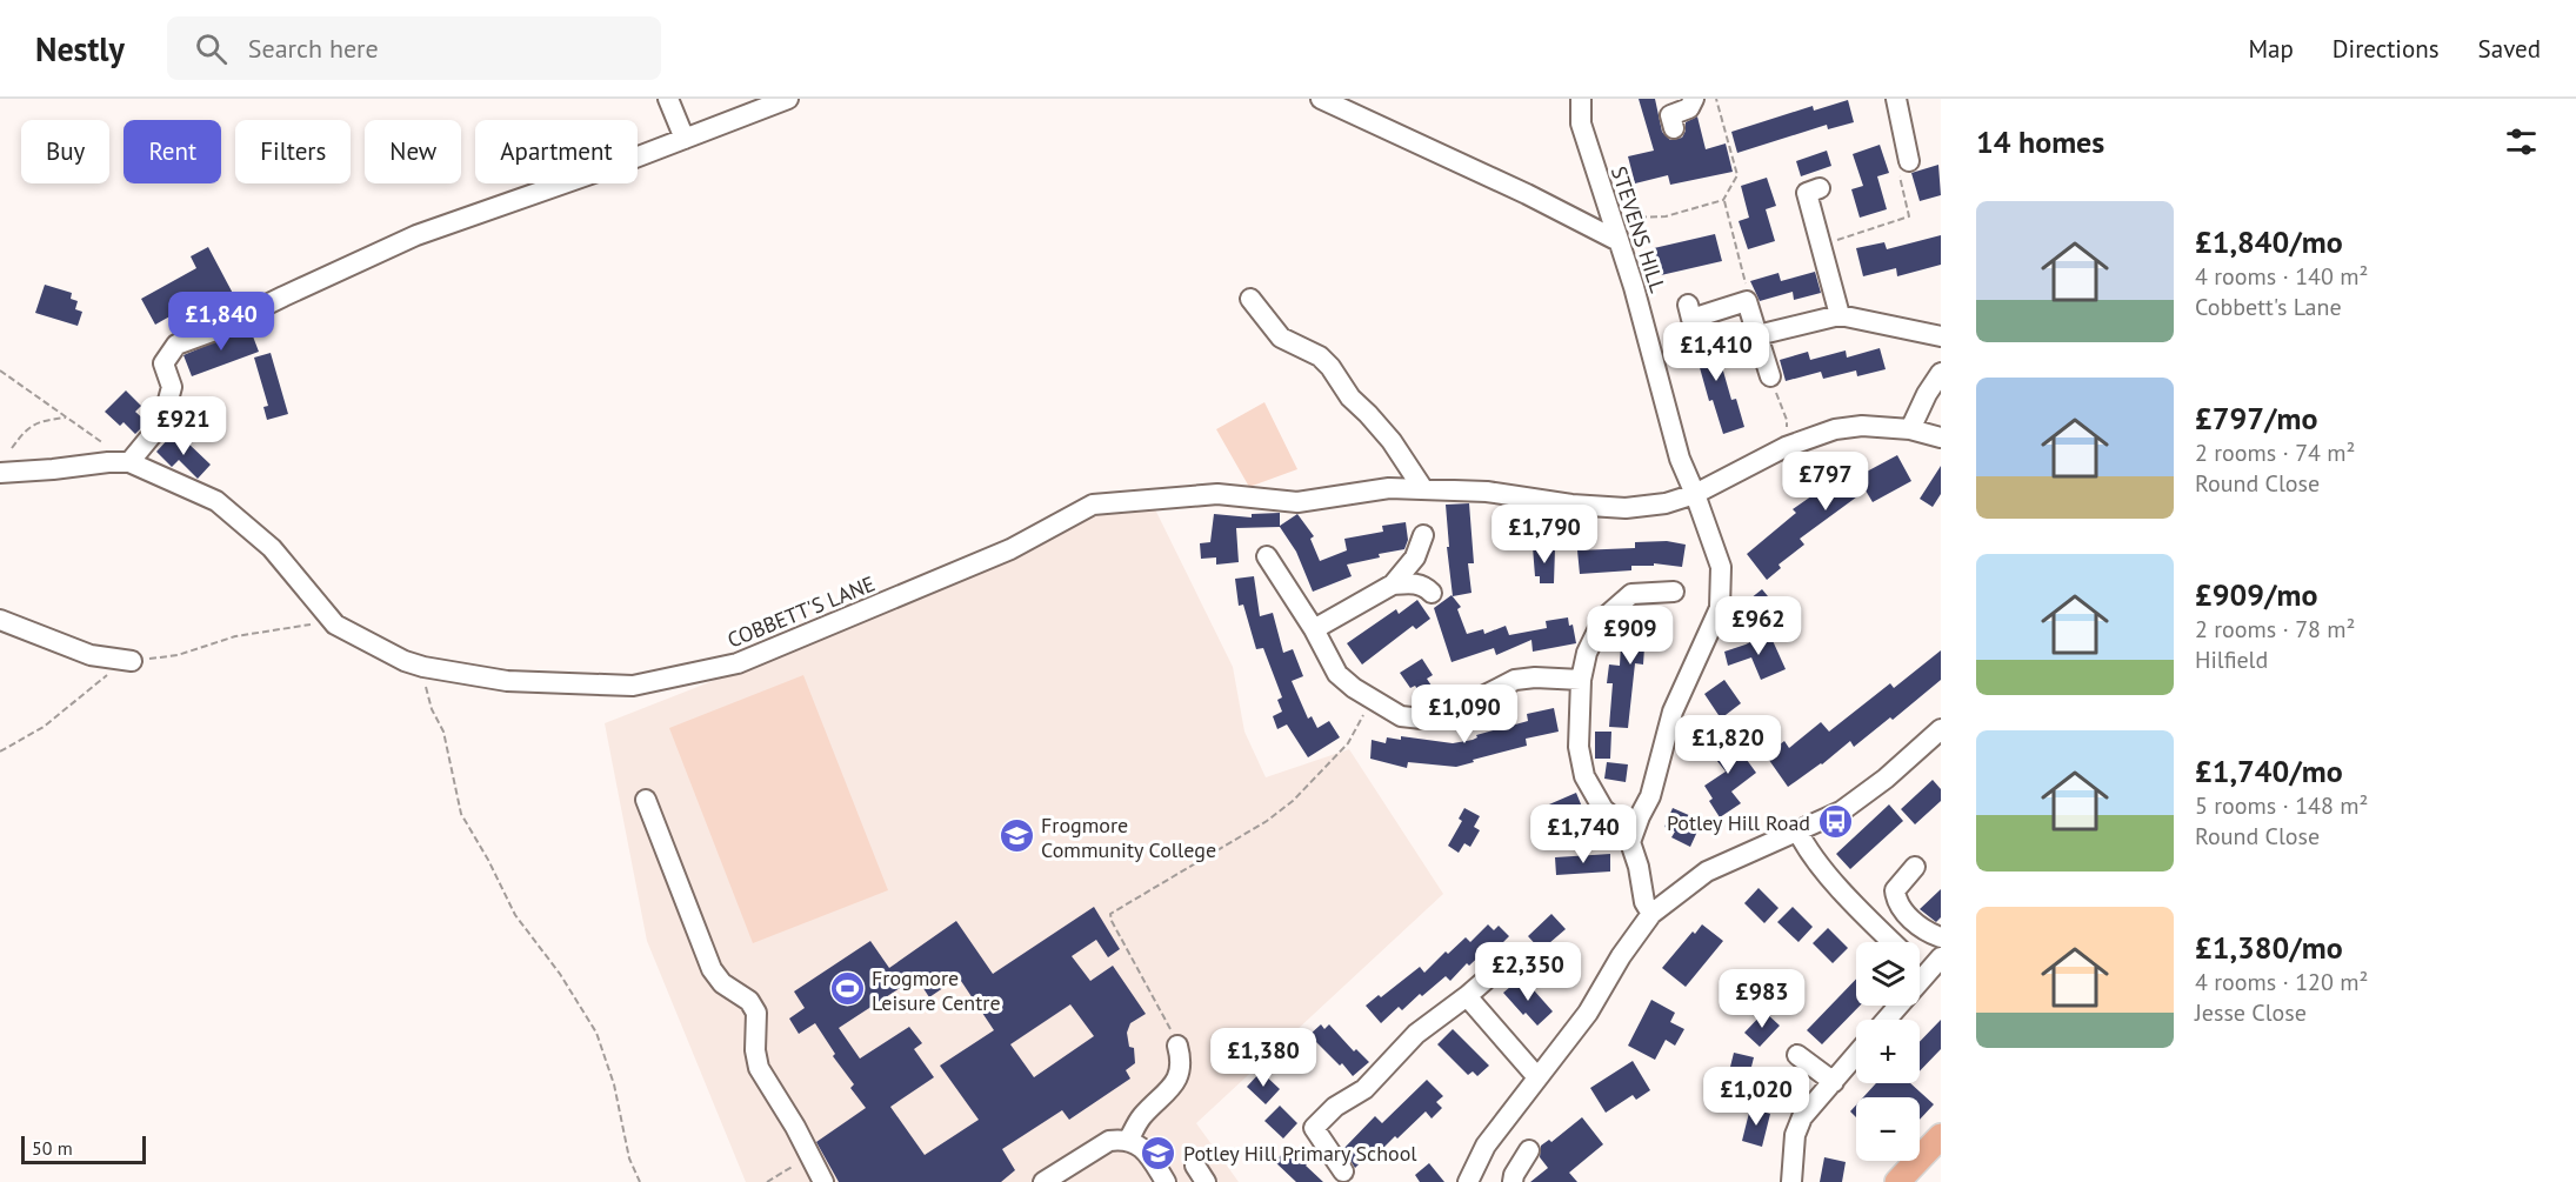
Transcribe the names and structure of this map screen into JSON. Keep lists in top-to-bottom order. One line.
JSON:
{"streets":{"street":["STEVENS HILL","COBBETT'S LANE"]},"crossings":[["STEVENS HILL","COBBETT'S LANE"]],"places":{"bus stop":["Potley Hill Road"],"school or university":["Frogmore Community College","Potley Hill Primary School"],"sports":["Frogmore Leisure Centre"]},"scale_bar":"50 m","page":{"header":"Nestly","search":"Search here","nav":["Map","Directions","Saved"],"heading":"14 homes","chip":["Buy","Rent","Filters","New","Apartment"],"list":[{"name":"£1,840/mo","note":"4 rooms · 140 m² · Cobbett's Lane"},{"name":"£797/mo","note":"2 rooms · 74 m² · Round Close"},{"name":"£909/mo","note":"2 rooms · 78 m² · Hilfield"},{"name":"£1,740/mo","note":"5 rooms · 148 m² · Round Close"},{"name":"£1,380/mo","note":"4 rooms · 120 m² · Jesse Close"}],"price":["£1,840","£1,410","£921","£797","£1,790","£962","£909","£1,090","£1,820","£1,740","£2,350","£983","£1,380","£1,020"],"map_buttons":["+","−"],"scale":"50 m"}}
